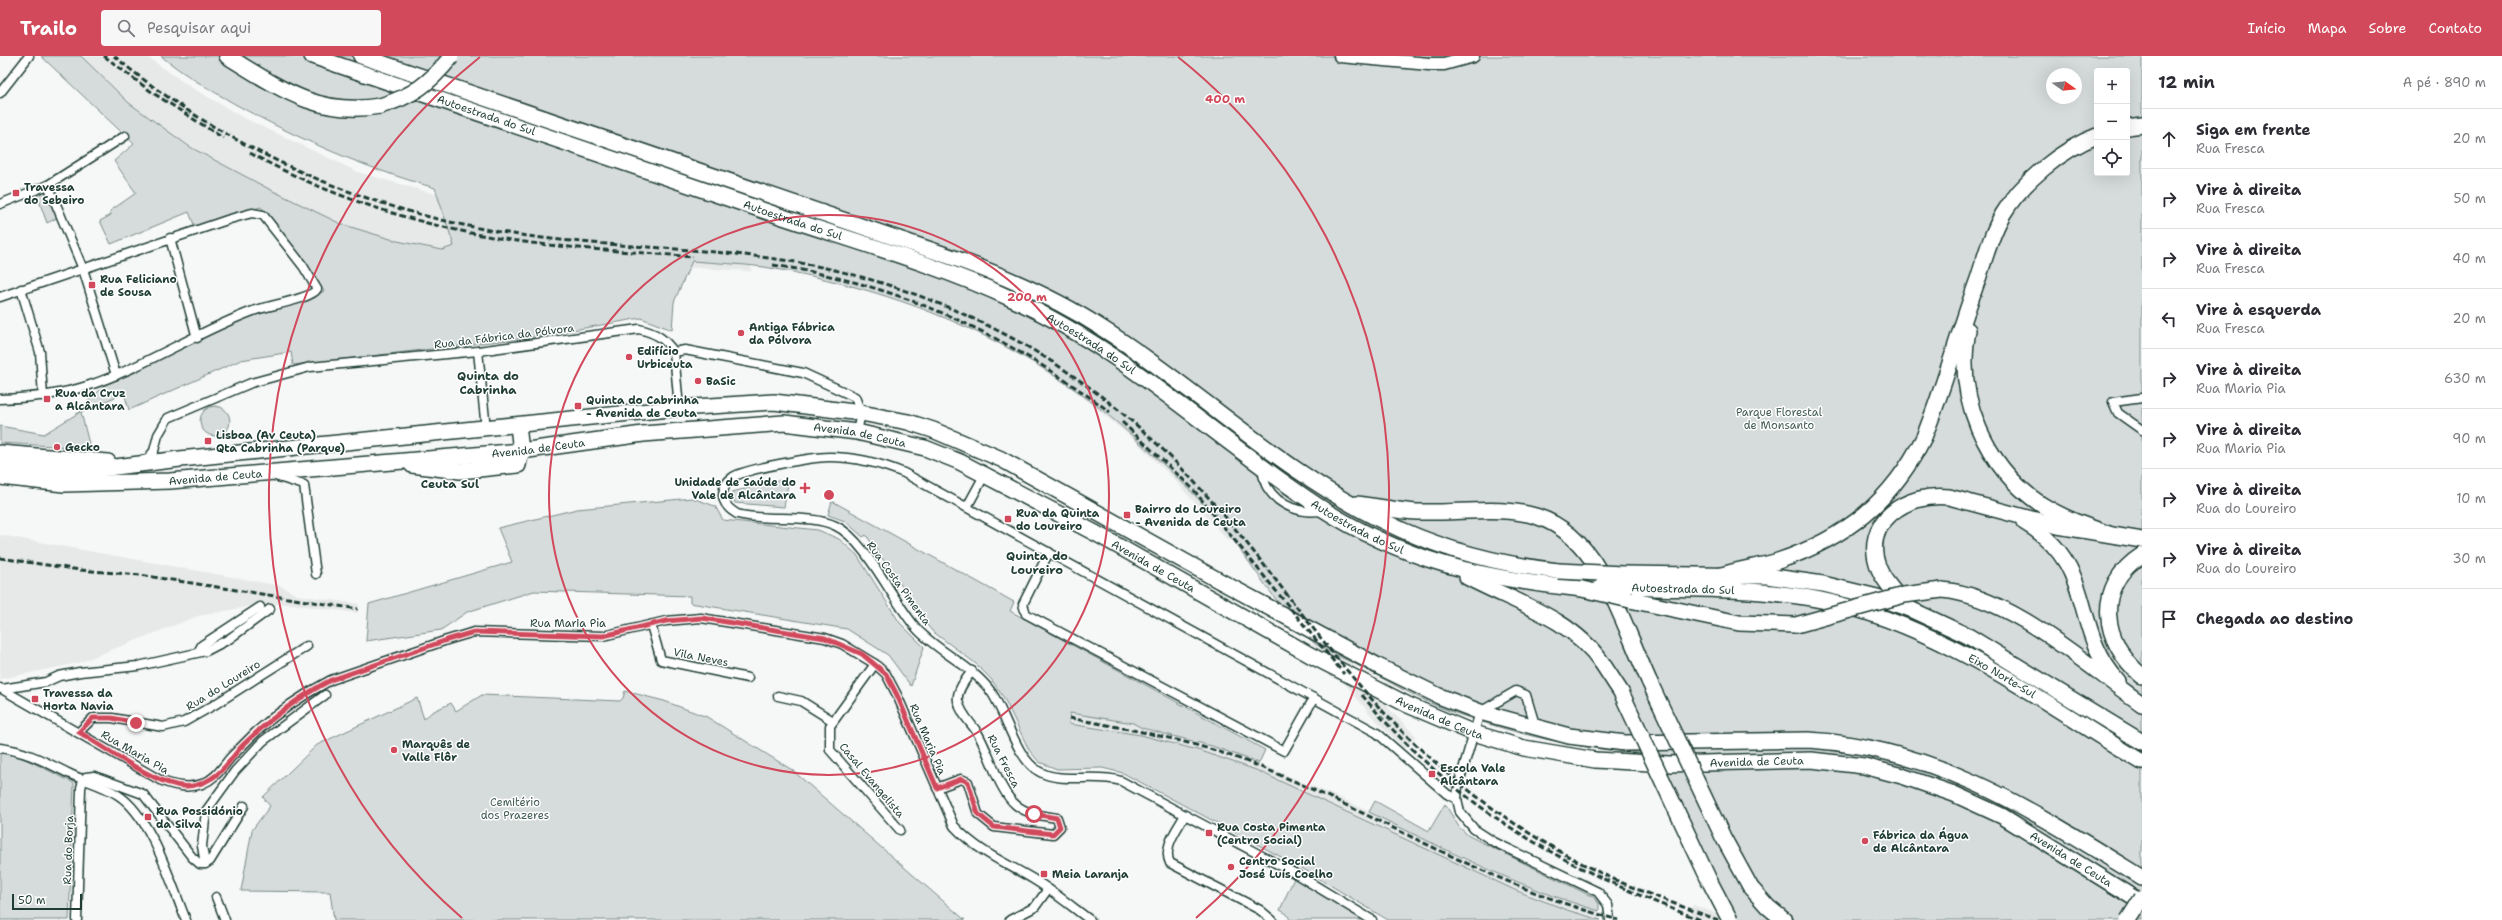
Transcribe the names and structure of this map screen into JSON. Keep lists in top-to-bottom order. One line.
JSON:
{"streets":{"highway":["Autoestrada do Sul","Avenida de Ceuta","Eixo Norte-Sul"],"street":["Rua da Fábrica da Pólvora","Rua Costa Pimenta","Rua Maria Pia","Vila Neves","Rua do Loureiro","Rua Fresca","Casal Evangelista","Rua do Borja"]},"crossings":[["Autoestrada do Sul","Eixo Norte-Sul"],["Rua da Fábrica da Pólvora","Avenida de Ceuta"],["Rua Costa Pimenta","Rua Fresca"],["Rua Maria Pia","Vila Neves"],["Rua Maria Pia","Rua do Loureiro"],["Rua Maria Pia","Rua Fresca"],["Rua Maria Pia","Casal Evangelista"]],"districts":["Quinta do Cabrinha","Ceuta Sul","Quinta do Loureiro"],"parks":["Parque Florestal de Monsanto","Cemitério dos Prazeres"],"places":{"transit":["Travessa do Sebeiro","Rua Feliciano de Sousa","Rua da Cruz a Alcântara","Quinta do Cabrinha - Avenida de Ceuta","Lisboa (Av Ceuta) Qta Cabrinha (Parque)","Bairro do Loureiro - Avenida de Ceuta","Rua da Quinta do Loureiro","Travessa da Horta Navia","Escola Vale Alcântara","Rua Possidónio da Silva","Rua Costa Pimenta (Centro Social)","Meia Laranja"],"other":["Antiga Fábrica da Pólvora","Edifício Urbiceuta","BaSic","Gecko","Marquês de Valle Flôr","Fábrica da Água de Alcântara","Centro Social José Luís Coelho"],"health":["Unidade de Saúde do Vale de Alcântara"]},"scale_bar":"50 m","north":"right","page":{"header":"Trailo","search":"Pesquisar aqui","nav":["Início","Mapa","Sobre","Contato"],"heading":["12 min","A pé · 890 m"],"map_buttons":["+","−"],"list":[["Siga em frente","Rua Fresca","20 m"],["Vire à direita","Rua Fresca","50 m"],["Vire à direita","Rua Fresca","40 m"],["Vire à esquerda","Rua Fresca","20 m"],["Vire à direita","Rua Maria Pia","630 m"],["Vire à direita","Rua Maria Pia","90 m"],["Vire à direita","Rua do Loureiro","10 m"],["Vire à direita","Rua do Loureiro","30 m"],"Chegada ao destino"],"scale":"50 m"},"rings":["400 m","200 m"]}
